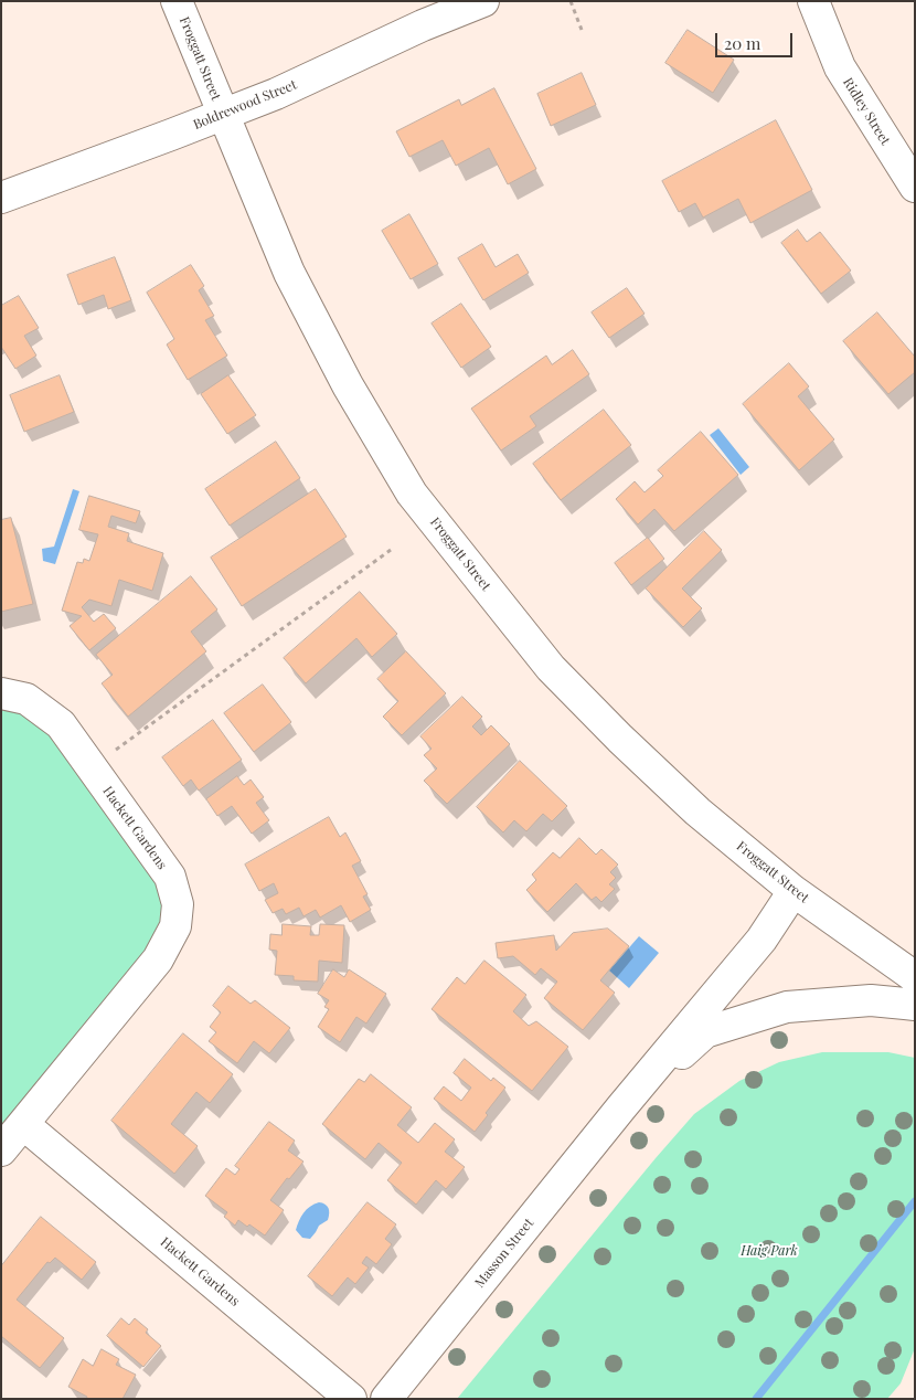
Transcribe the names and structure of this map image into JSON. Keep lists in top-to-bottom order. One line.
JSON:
{"streets":{"street":["Froggatt Street","Boldrewood Street","Ridley Street","Hackett Gardens","Masson Street"]},"crossings":[["Froggatt Street","Boldrewood Street"],["Froggatt Street","Masson Street"]],"parks":["Haig Park"],"scale_bar":"20 m"}
